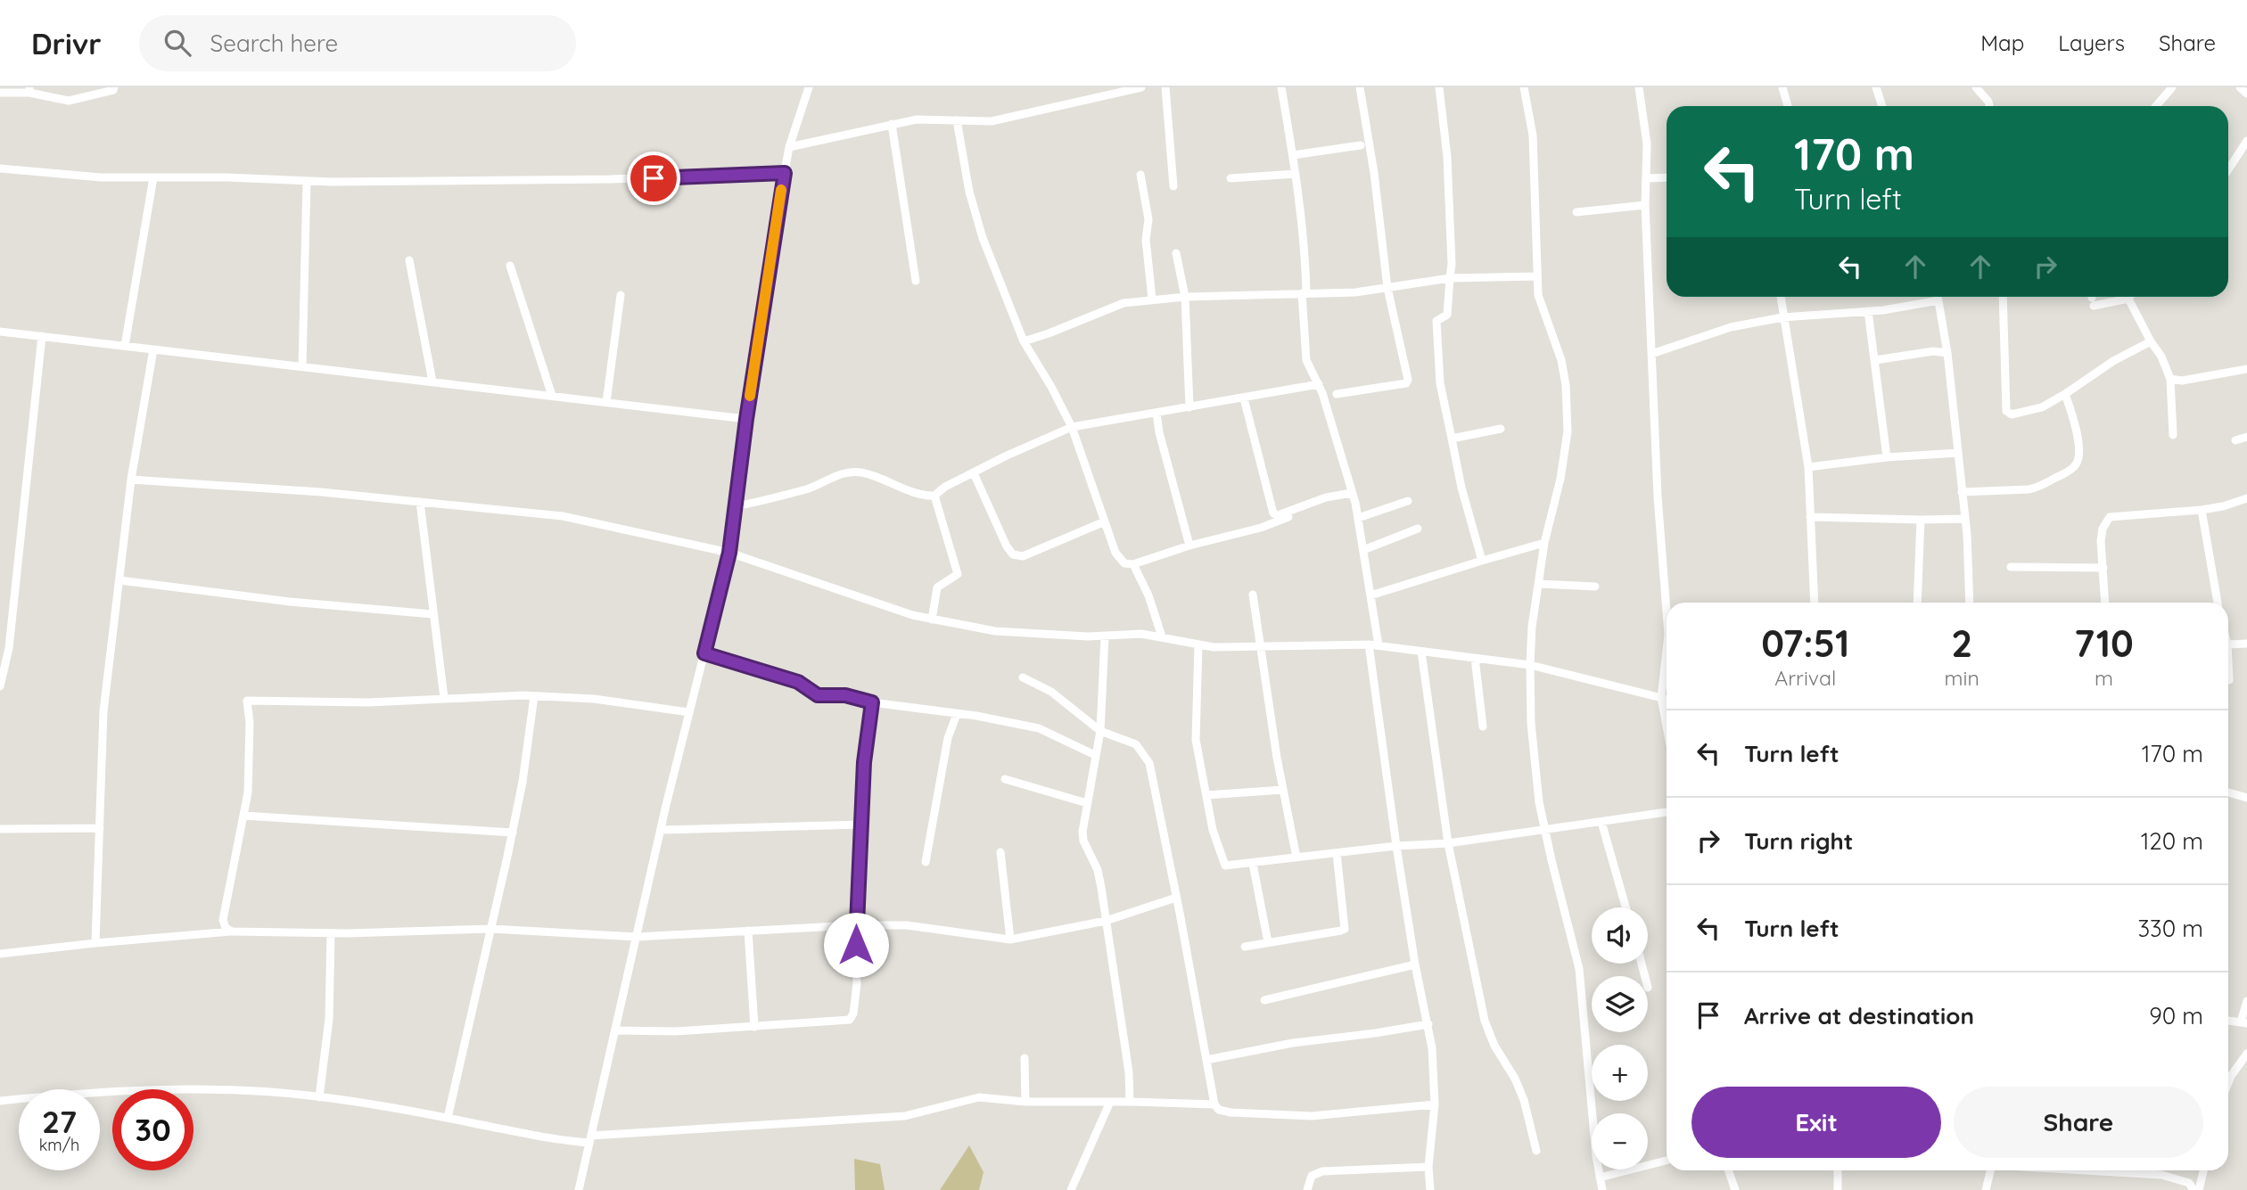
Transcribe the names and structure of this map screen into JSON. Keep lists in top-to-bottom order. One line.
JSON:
{"page":{"header":"Drivr","search":"Search here","nav":["Map","Layers","Share"],"turn":["170 m","Turn left"],"eta":["07:51","Arrival","2","min","710","m"],"list":[{"name":"Turn left","value":"170 m"},{"name":"Turn right","value":"120 m"},{"name":"Turn left","value":"330 m"},{"name":"Arrive at destination","value":"90 m"}],"map_buttons":["+","−"],"buttons":["Exit","Share"],"speed":"27 km/h","limit":"30"}}
